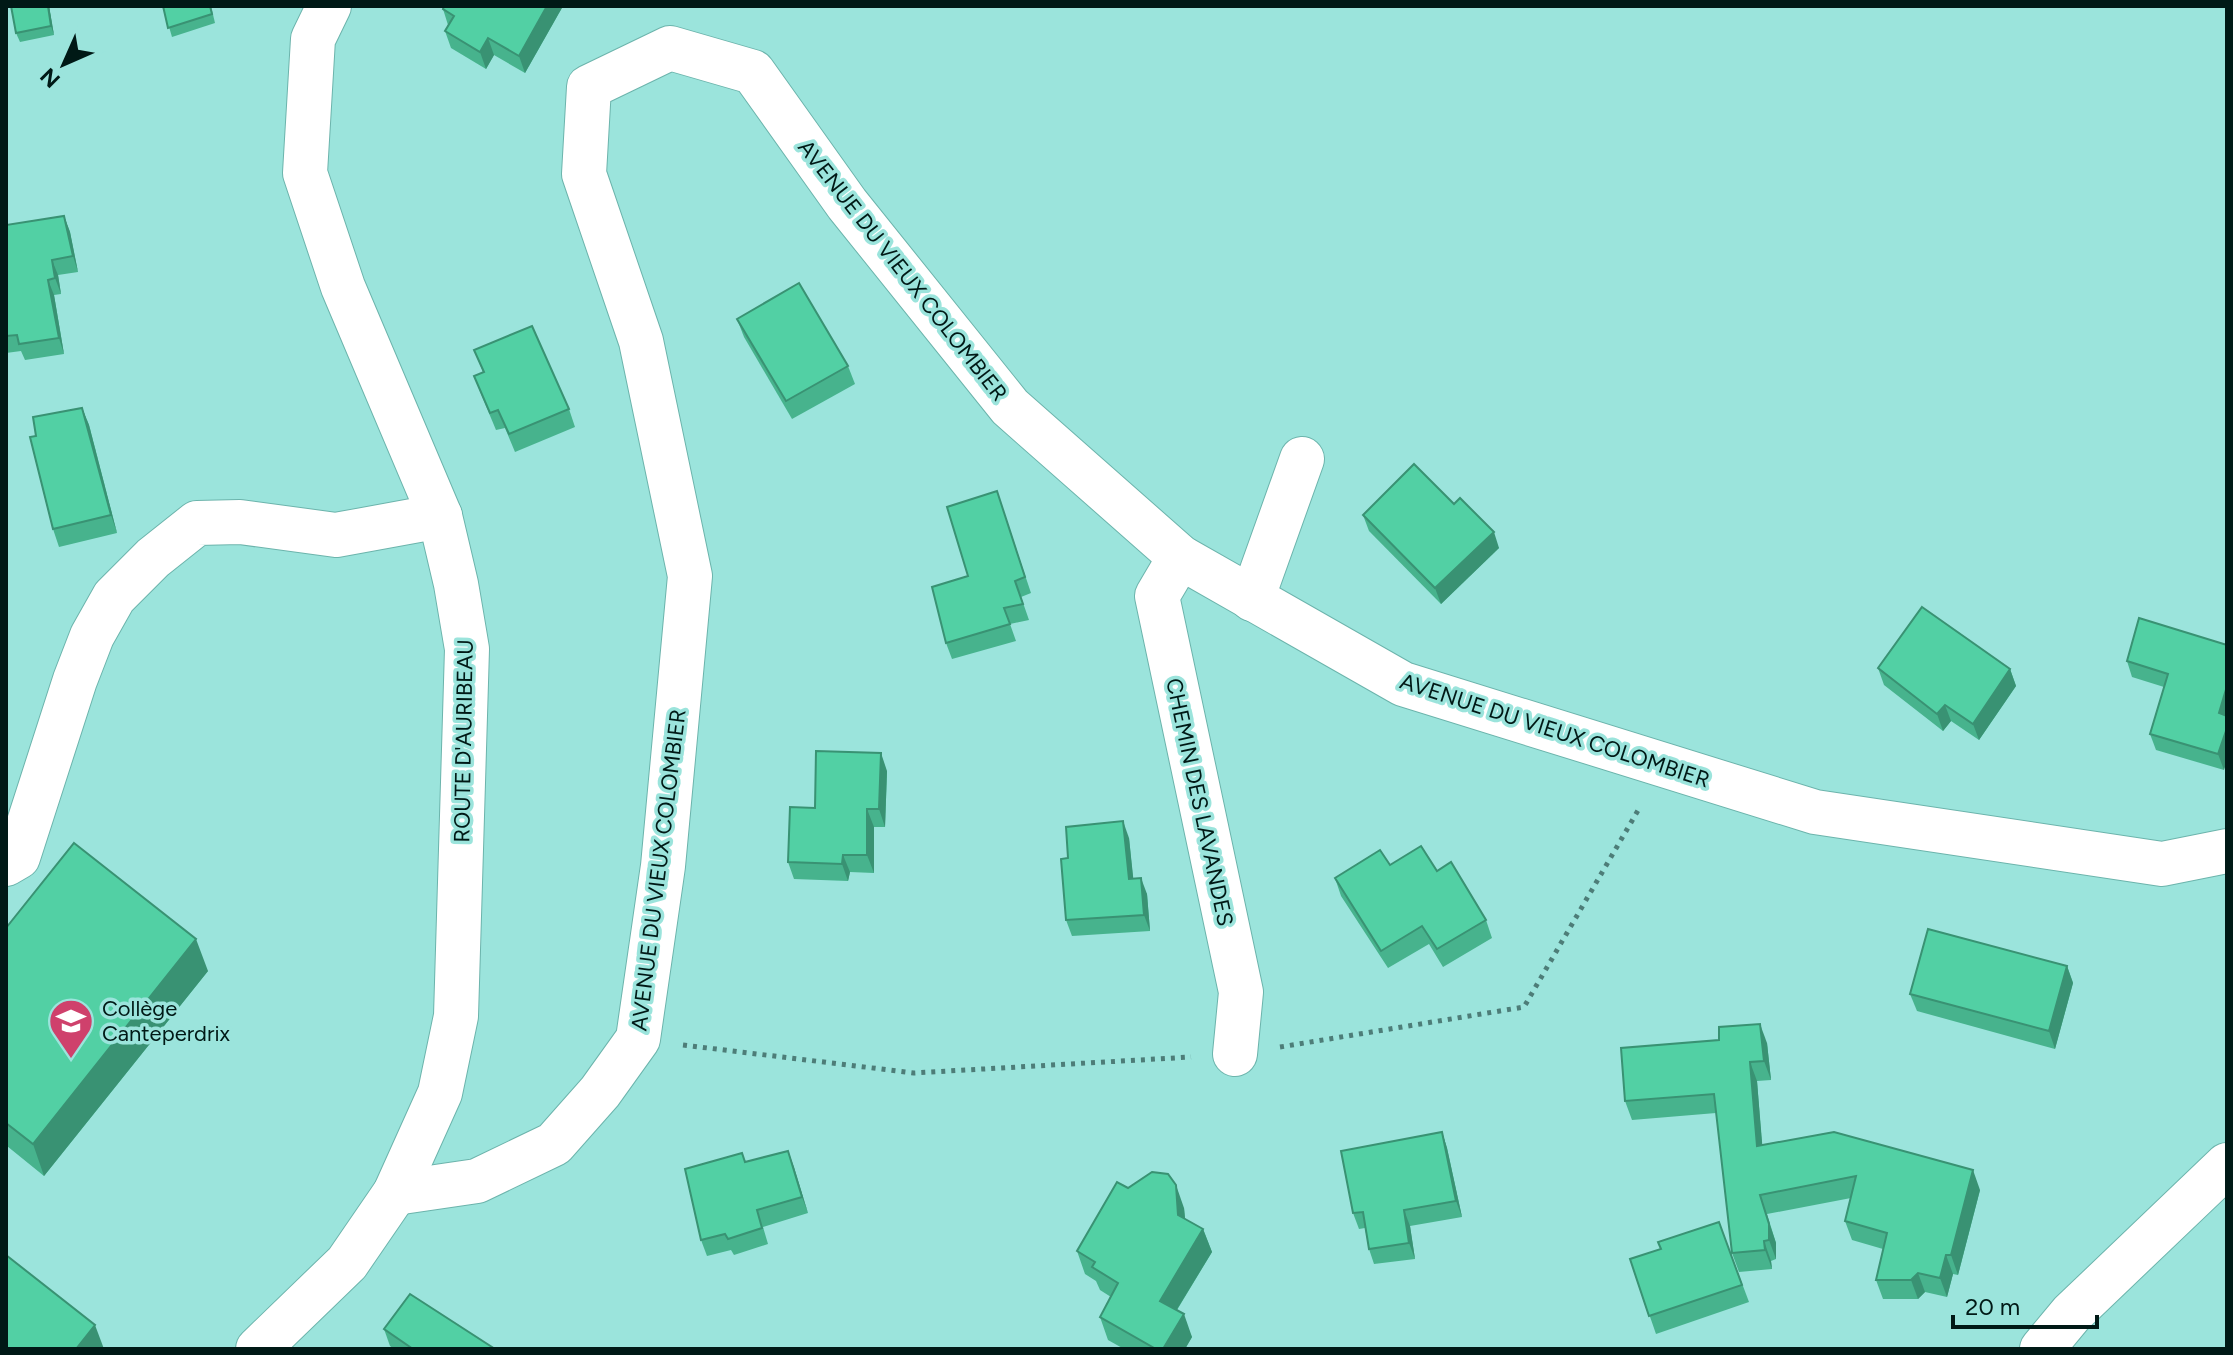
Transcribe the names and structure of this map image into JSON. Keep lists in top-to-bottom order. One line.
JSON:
{"streets":{"street":["AVENUE DU VIEUX COLOMBIER","ROUTE D'AURIBEAU","CHEMIN DES LAVANDES"]},"crossings":[["AVENUE DU VIEUX COLOMBIER","ROUTE D'AURIBEAU"],["AVENUE DU VIEUX COLOMBIER","CHEMIN DES LAVANDES"]],"places":{"school or university":["Collège Canteperdrix"]},"scale_bar":"20 m","north":"bottom left"}
